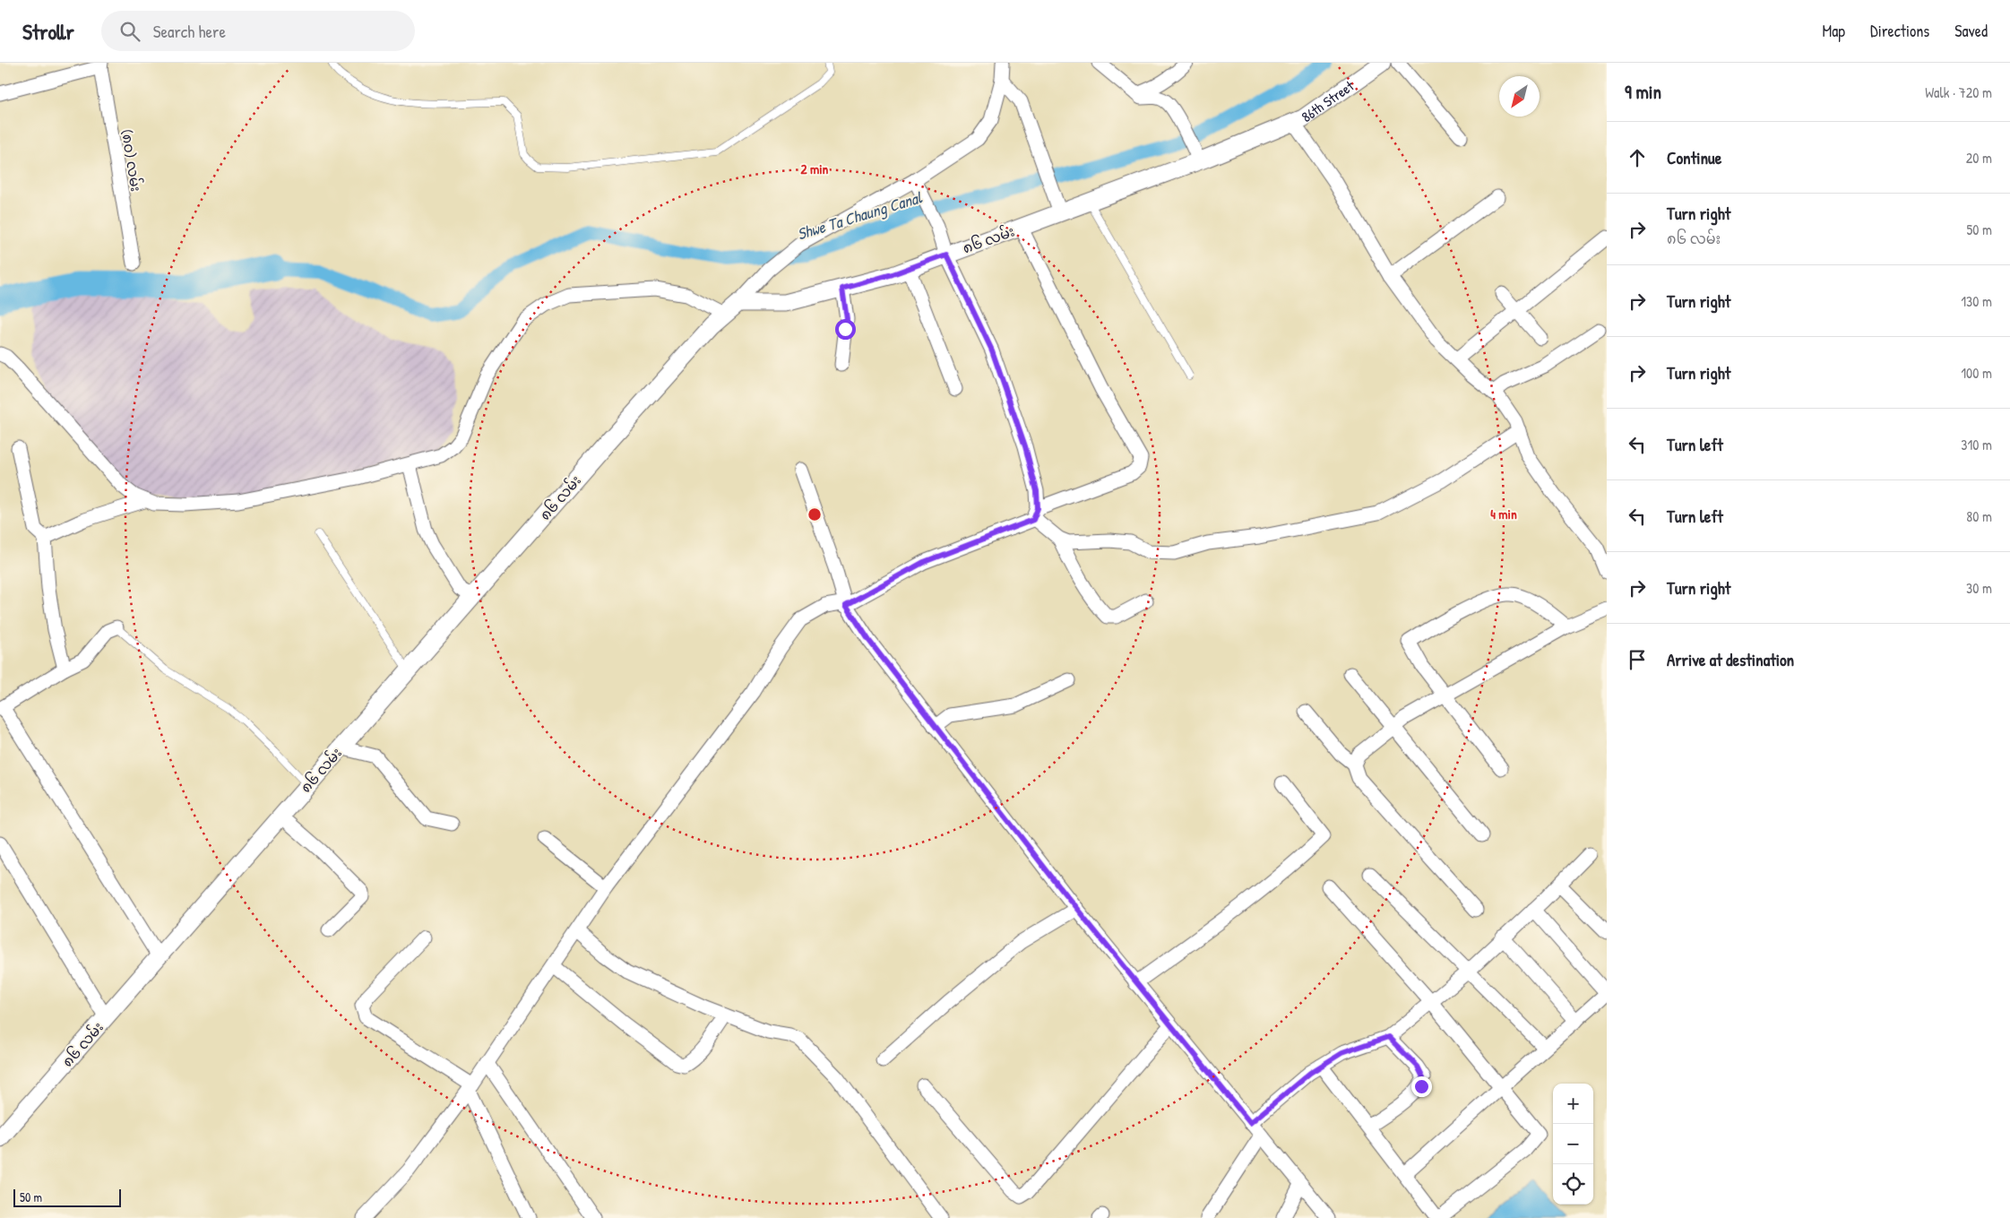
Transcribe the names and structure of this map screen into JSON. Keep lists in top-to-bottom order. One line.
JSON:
{"streets":{"street":["86th Street","(၈၀) လမ်း","၈၆ လမ်း"]},"crossings":[["86th Street","၈၆ လမ်း"]],"water":["Shwe Ta Chaung Canal"],"scale_bar":"50 m","north":"bottom left","page":{"header":"Strollr","search":"Search here","nav":["Map","Directions","Saved"],"heading":["9 min","Walk · 720 m"],"list":[["Continue","20 m"],["Turn right","၈၆ လမ်း","50 m"],["Turn right","130 m"],["Turn right","100 m"],["Turn left","310 m"],["Turn left","80 m"],["Turn right","30 m"],"Arrive at destination"],"map_buttons":["+","−"],"scale":"50 m"},"rings":["2 min","4 min"]}
